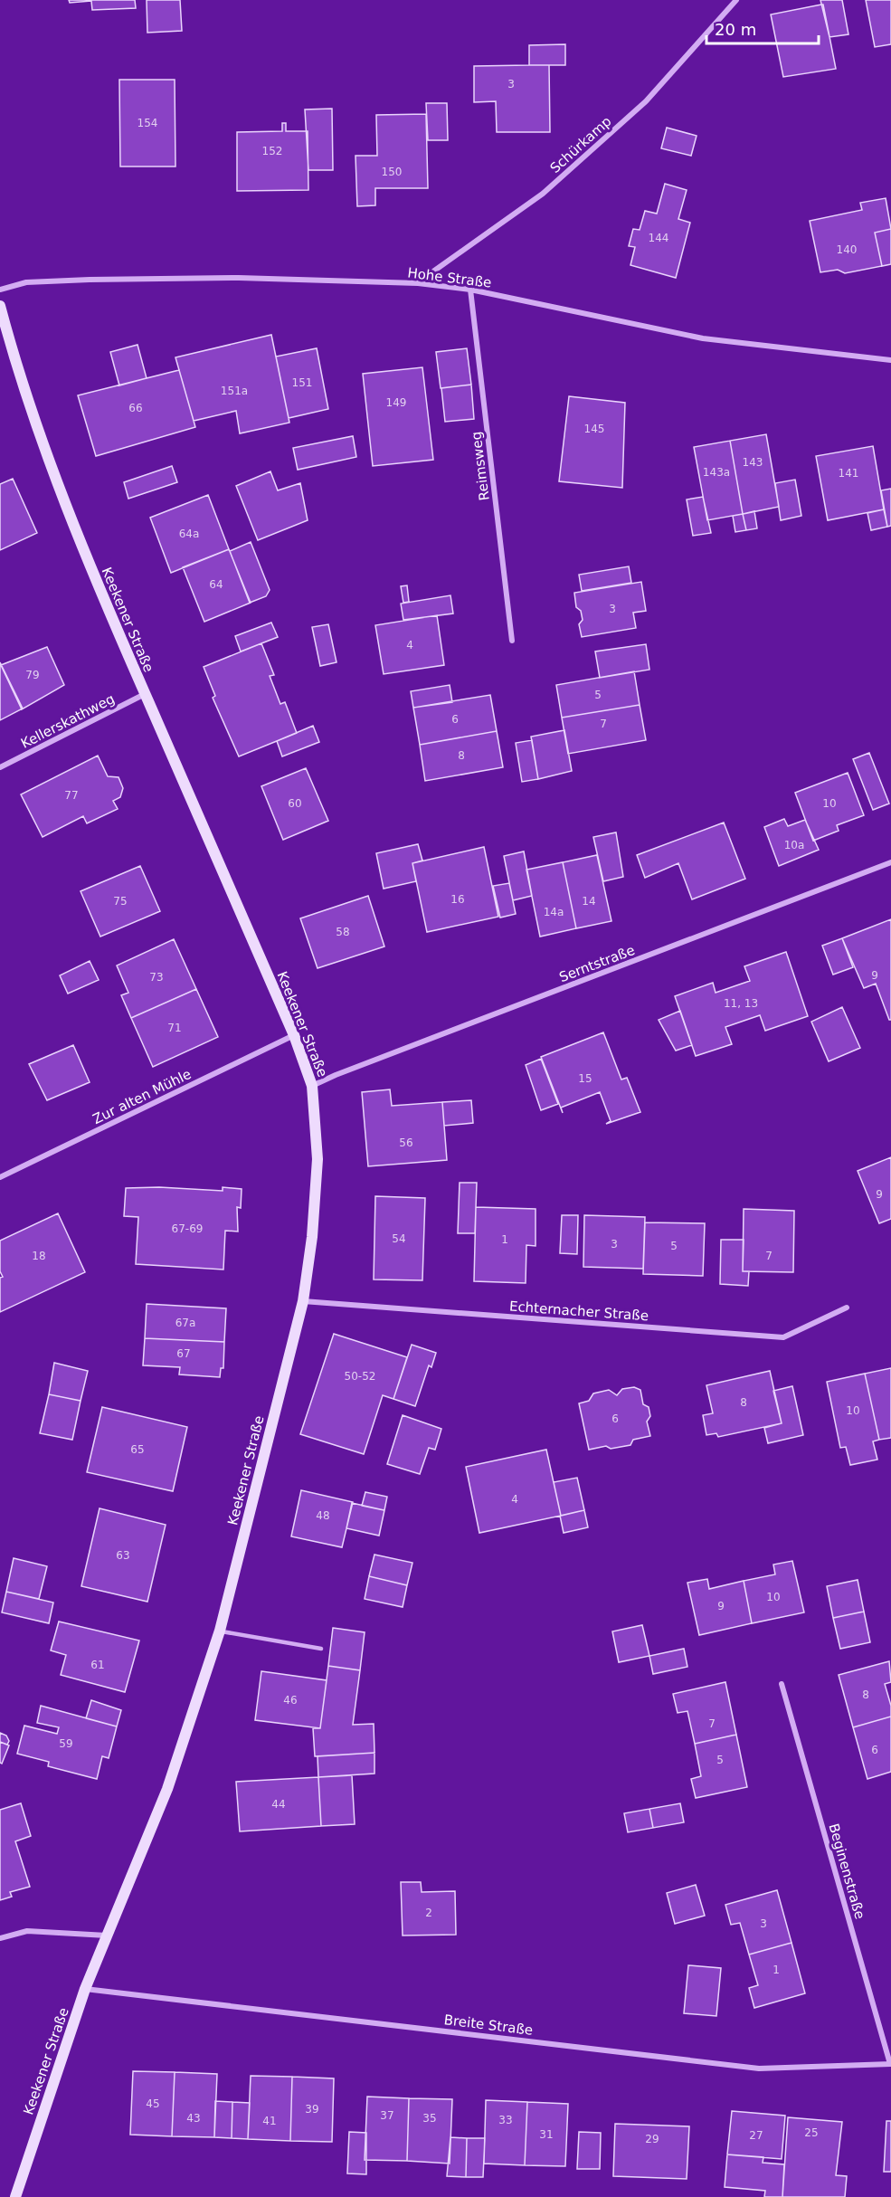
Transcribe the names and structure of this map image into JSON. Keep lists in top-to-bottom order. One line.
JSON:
{"streets":{"main road":["Keekener Straße"],"street":["Schürkamp","Hohe Straße","Reimsweg","Kellerskathweg","Serntstraße","Zur alten Mühle","Echternacher Straße","Beginenstraße","Breite Straße"]},"crossings":[["Schürkamp","Hohe Straße"],["Hohe Straße","Reimsweg"],["Keekener Straße","Kellerskathweg"],["Keekener Straße","Serntstraße"],["Keekener Straße","Zur alten Mühle"],["Keekener Straße","Echternacher Straße"],["Keekener Straße","Breite Straße"],["Beginenstraße","Breite Straße"]],"house_numbers":["3","154","152","150","144","140","151","151a","149","66","145","143","143a","141","64a","64","3","4","79","5","6","7","8","77","60","10","10a","16","75","14","14a","58","9","73","11, 13","71","15","56","9","67-69","54","1","3","5","18","7","67a","67","50-52","8","10","6","65","4","48","63","10","9","61","8","46","7","59","6","5","44","2","3","1","45","39","37","43","35","33","41","25","31","27","29"],"scale_bar":"20 m"}
